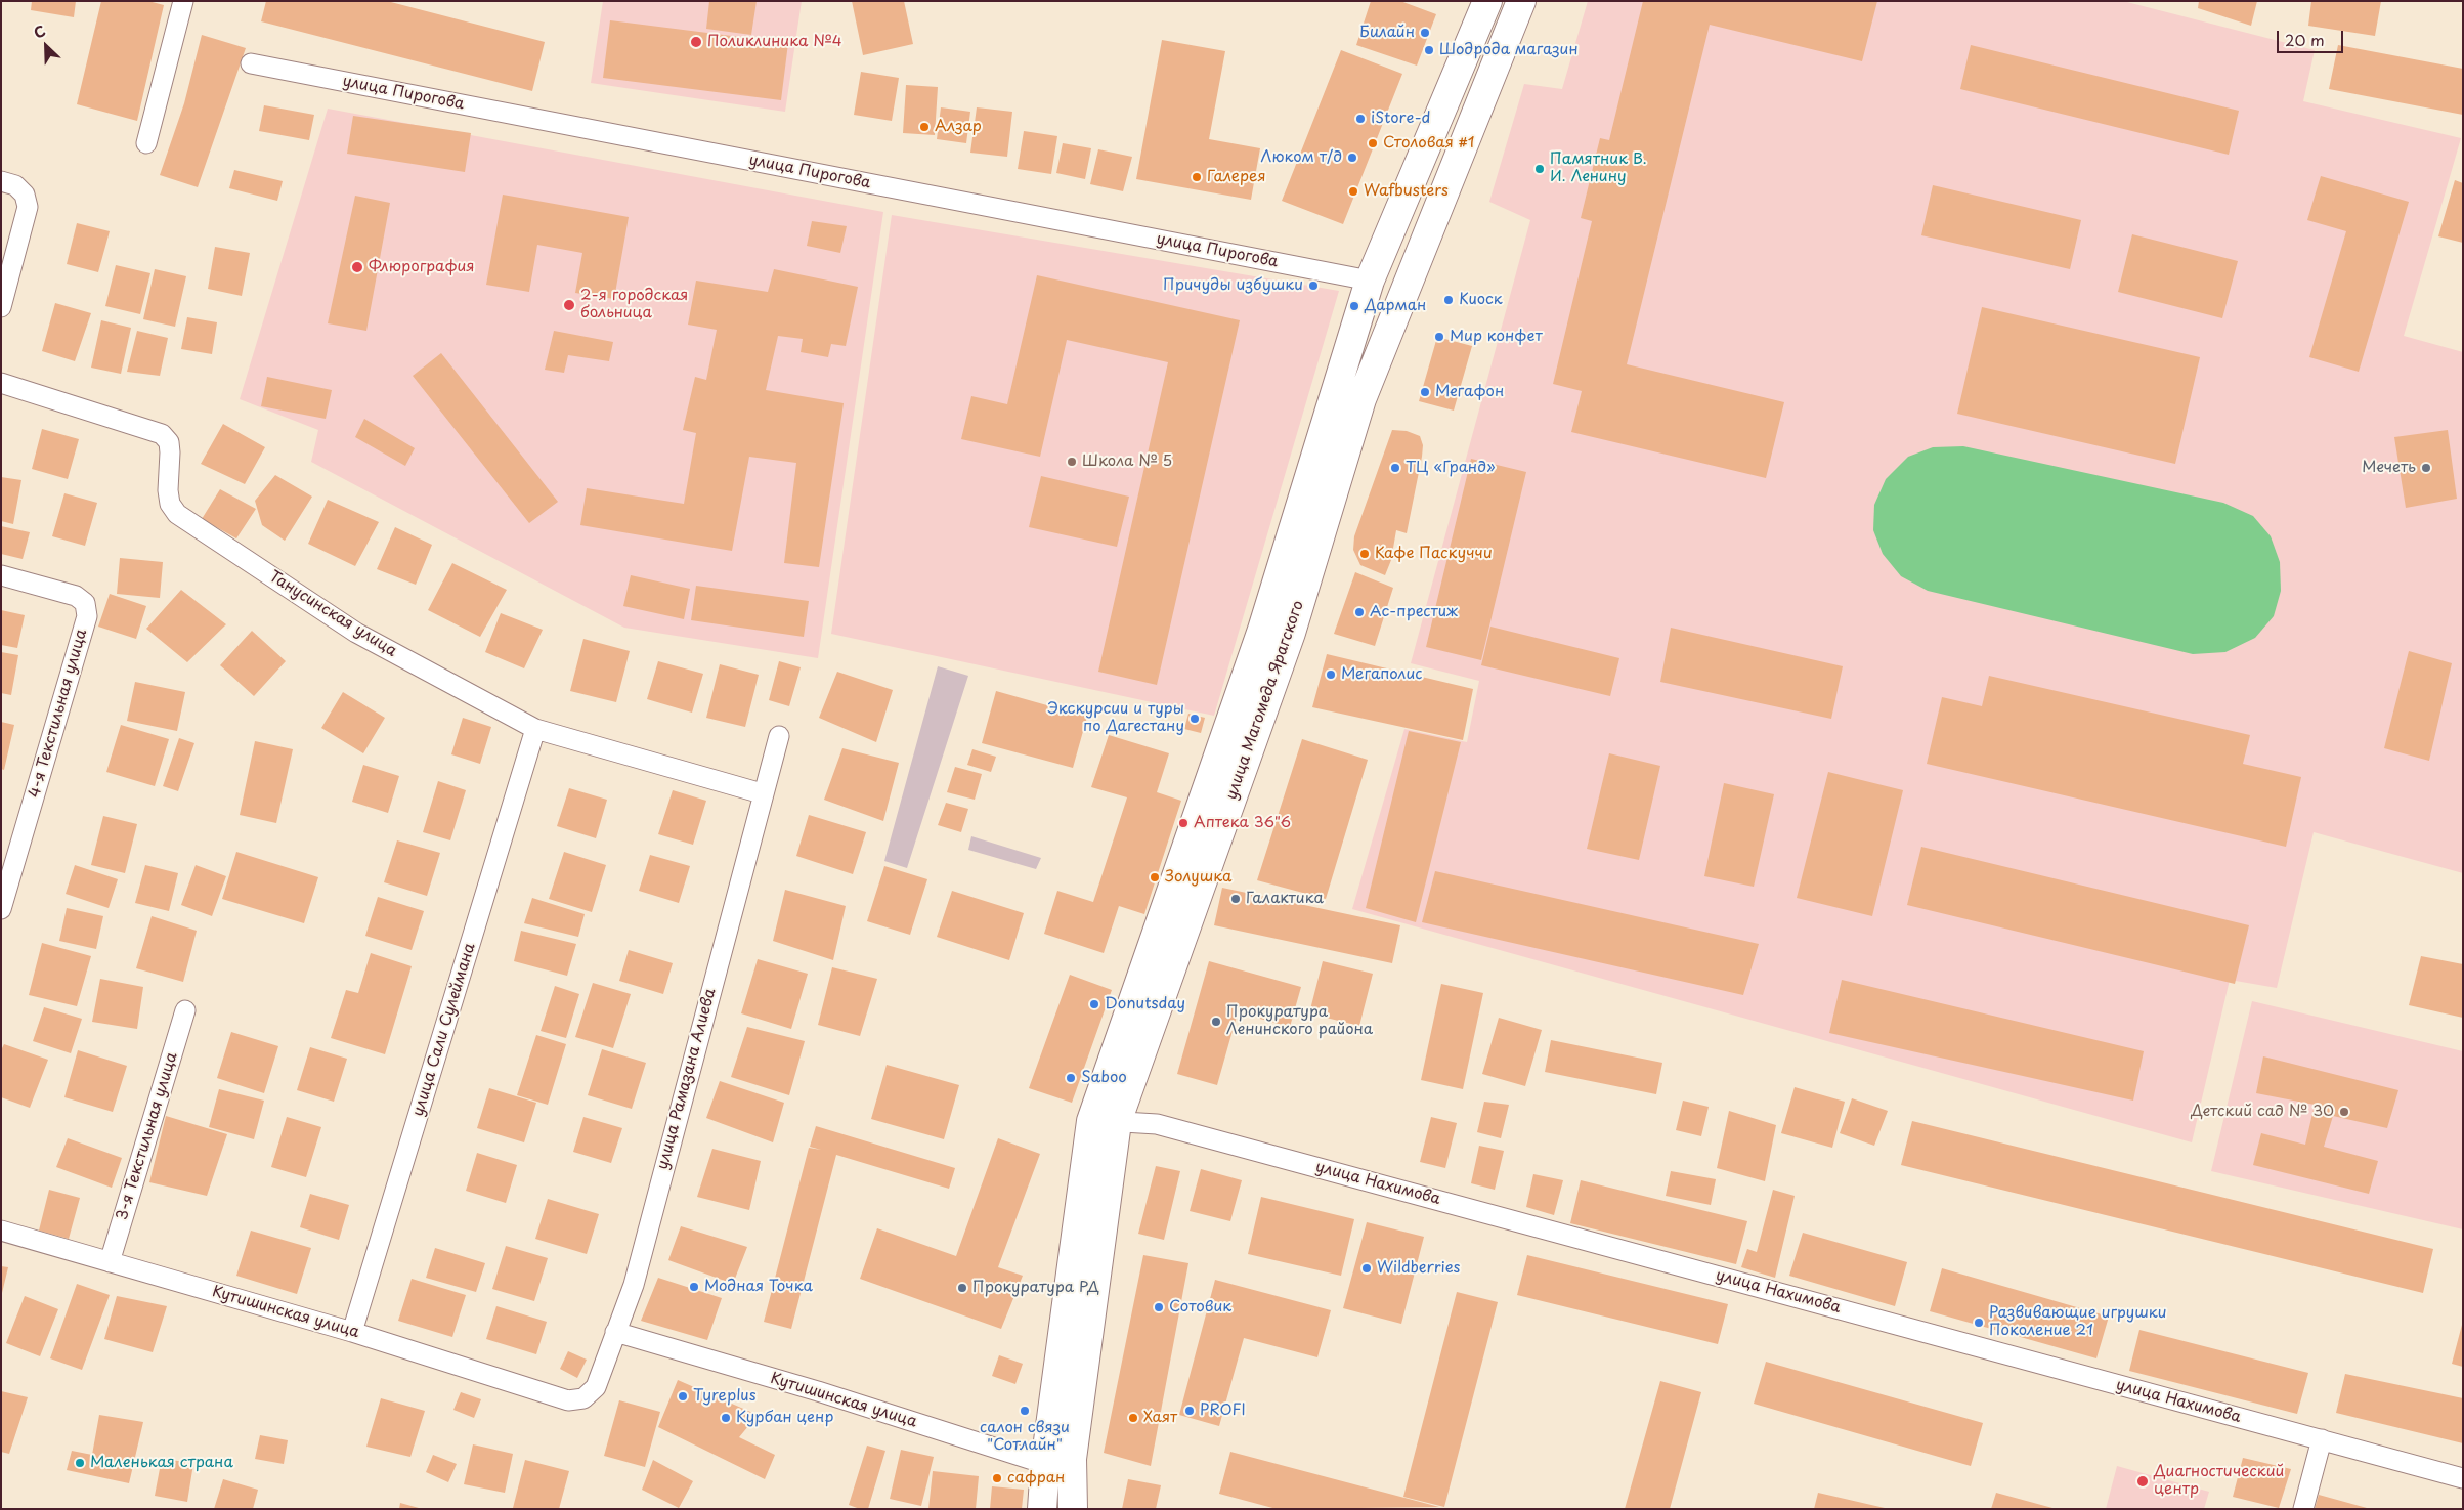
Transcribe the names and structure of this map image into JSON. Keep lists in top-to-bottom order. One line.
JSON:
{"streets":{"main road":["улица Магомеда Ярагского"],"street":["улица Пирогова","Танусинская улица","4-я Текстильная улица","улица Сали Сулеймана","улица Рамазана Алиева","3-я Текстильная улица","улица Нахимова","Кутишинская улица"]},"crossings":[["улица Пирогова","улица Магомеда Ярагского"],["Танусинская улица","улица Сали Сулеймана"],["Танусинская улица","улица Рамазана Алиева"],["улица Магомеда Ярагского","улица Нахимова"],["улица Магомеда Ярагского","Кутишинская улица"],["улица Сали Сулеймана","Кутишинская улица"],["улица Рамазана Алиева","Кутишинская улица"],["3-я Текстильная улица","Кутишинская улица"]],"places":["Билайн","Поликлиника №4","Шодрода магазин","iStore-d","Алзар","Столовая #1","Люком т/д","Памятник В. И. Ленину","Галерея","Wafbusters","Флюрография","Причуды избушки","Киоск","2-я городская больница","Дарман","Мир конфет","Мегафон","Школа № 5","ТЦ «Гранд»","Мечеть","Кафе Паскуччи","Ас-престиж","Мегаполис","Экскурсии и туры по Дагестану","Аптека 36\"6","Золушка","Галактика","Donutsday","Прокуратура Ленинского района","Saboo","Детский сад № 30","Wildberries","Модная Точка","Прокуратура РД","Сотовик","Развивающие игрушки Поколение 21","Tyreplus","салон связи \"Сотлайн\"","PROFI","Курбан ценр","Хаят","Маленькая страна","сафран","Диагностический центр"],"scale_bar":"20 m","north":"top left"}
